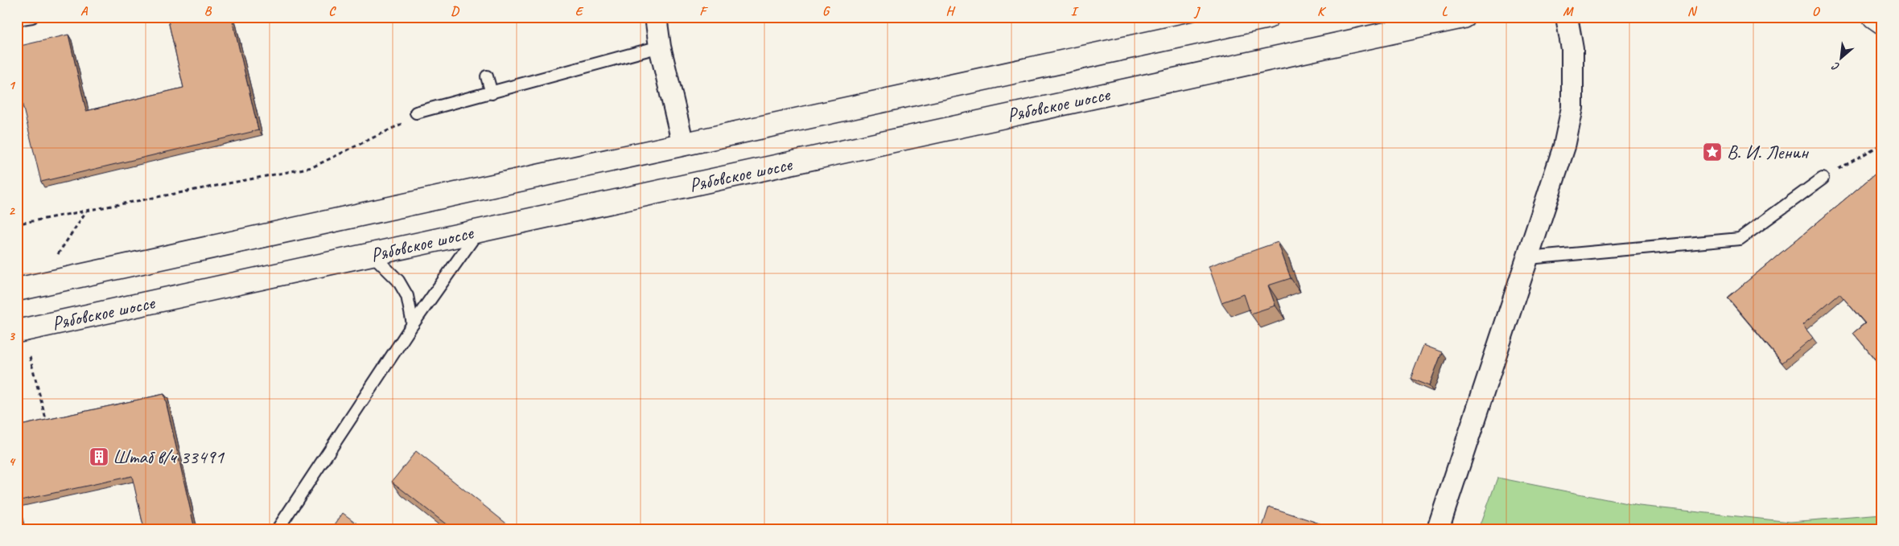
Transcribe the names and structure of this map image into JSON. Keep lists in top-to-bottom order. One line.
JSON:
{"streets":{"main road":["Рябовское шоссе"]},"places":{"place":["В. И. Ленин"],"building":["Штаб в/ч 33491"]},"north":"bottom left","grid":{"columns":["A","B","C","D","E","F","G","H","I","J","K","L","M","N","O"],"rows":["1","2","3","4"]}}
